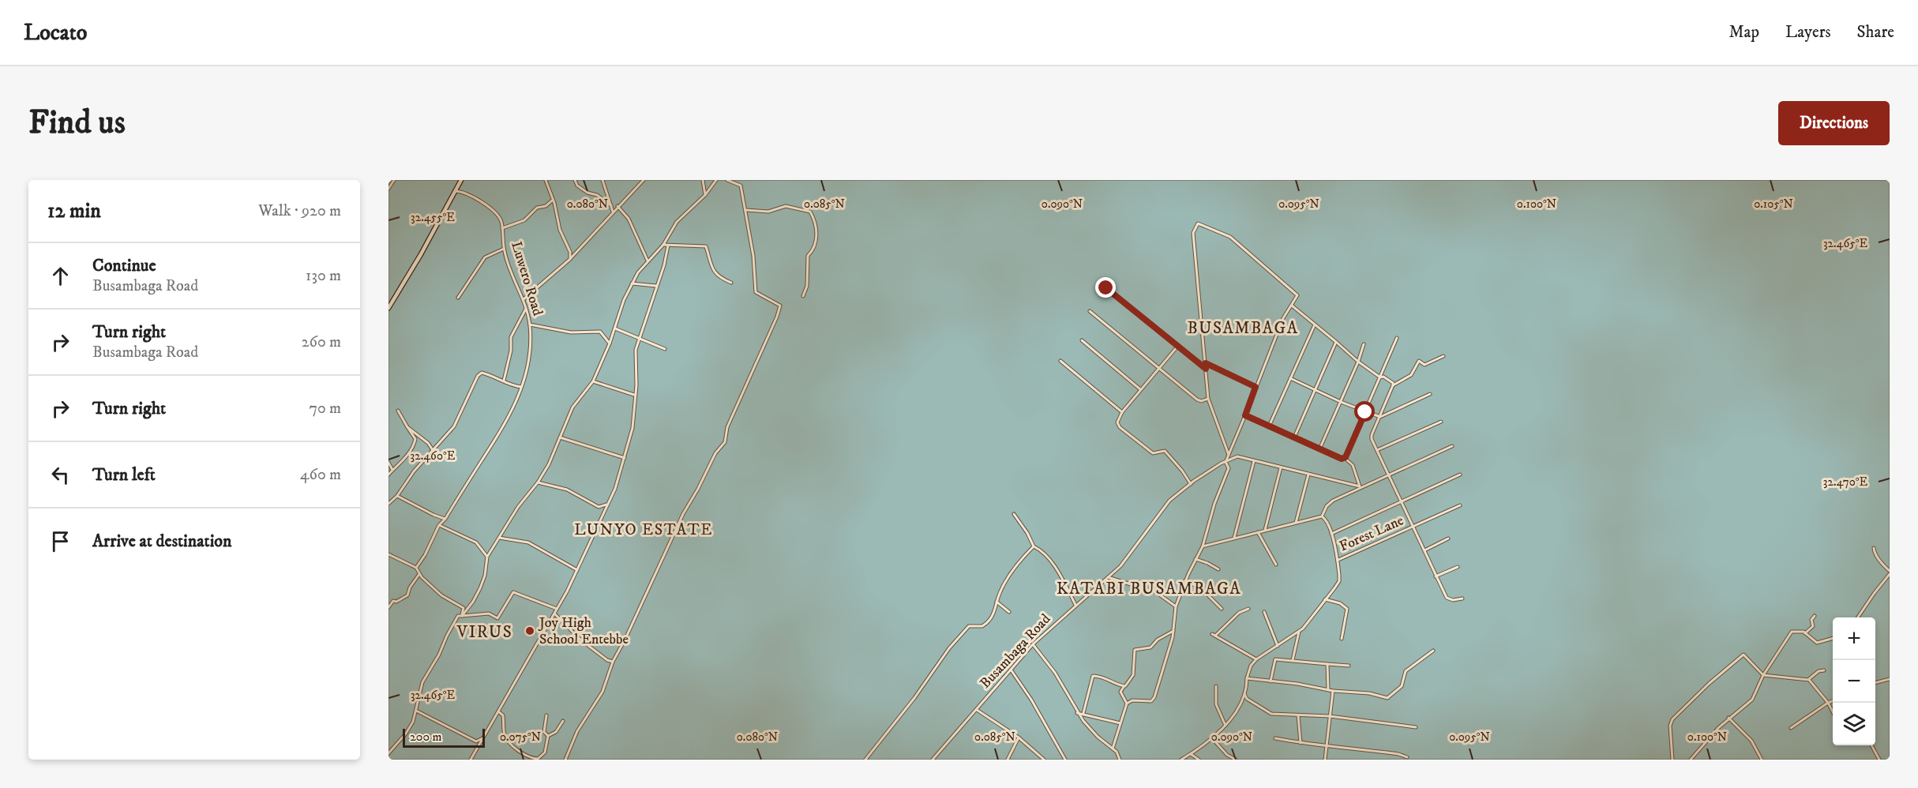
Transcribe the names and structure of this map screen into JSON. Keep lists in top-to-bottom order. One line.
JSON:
{"streets":{"street":["Luwero Road","Forest Lane","Busambaga Road"]},"districts":["BUSAMBAGA","LUNYO ESTATE","KATABI BUSAMBAGA","VIRUS"],"places":["Joy High School Entebbe"],"scale_bar":"200 m","page":{"header":"Locato","nav":["Map","Layers","Share"],"buttons":"Directions","title":"Find us","heading":["12 min","Walk · 920 m"],"list":[["Continue","Busambaga Road","130 m"],["Turn right","Busambaga Road","260 m"],["Turn right","70 m"],["Turn left","460 m"],"Arrive at destination"],"map_buttons":["+","−"],"scale":"200 m"},"coordinates":["0.080°N","0.085°N","0.090°N","0.095°N","0.100°N","0.105°N","32.455°E","32.465°E","32.460°E","32.470°E","0.075°N"]}
